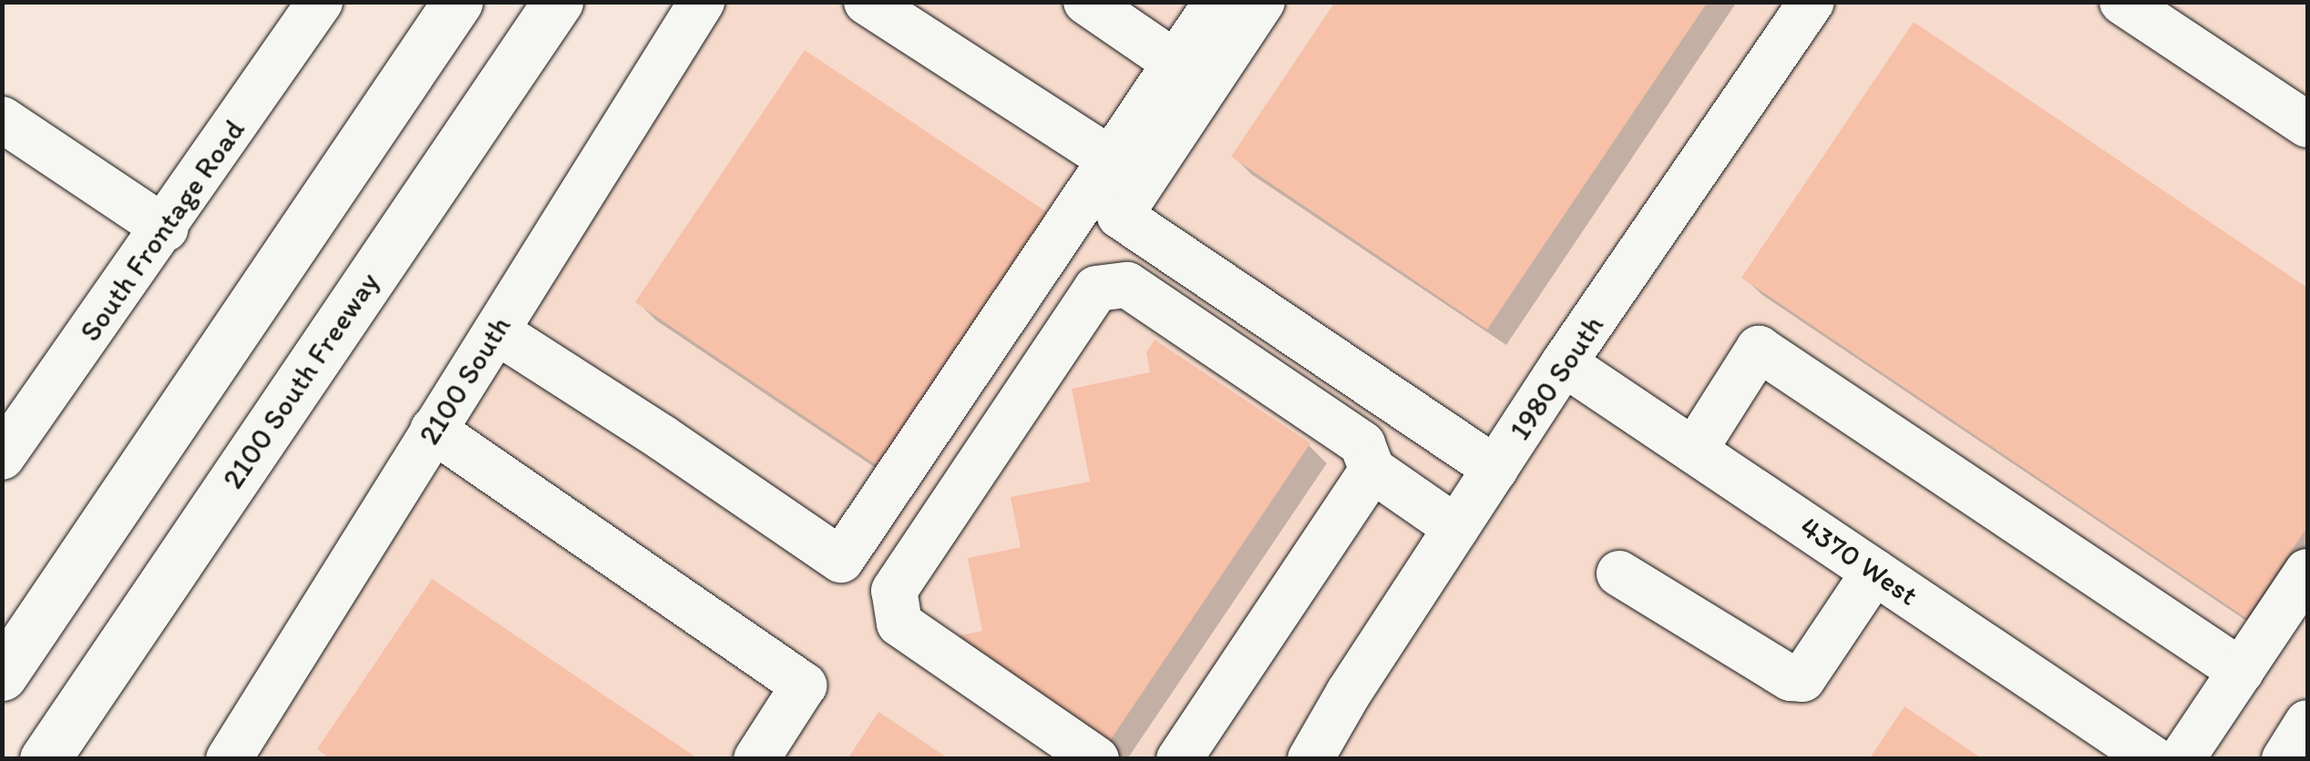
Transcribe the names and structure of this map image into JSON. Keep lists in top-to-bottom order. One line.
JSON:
{"streets":{"highway":["2100 South Freeway"],"street":["South Frontage Road","1980 South","2100 South","4370 West"]},"crossings":[["1980 South","4370 West"]]}
